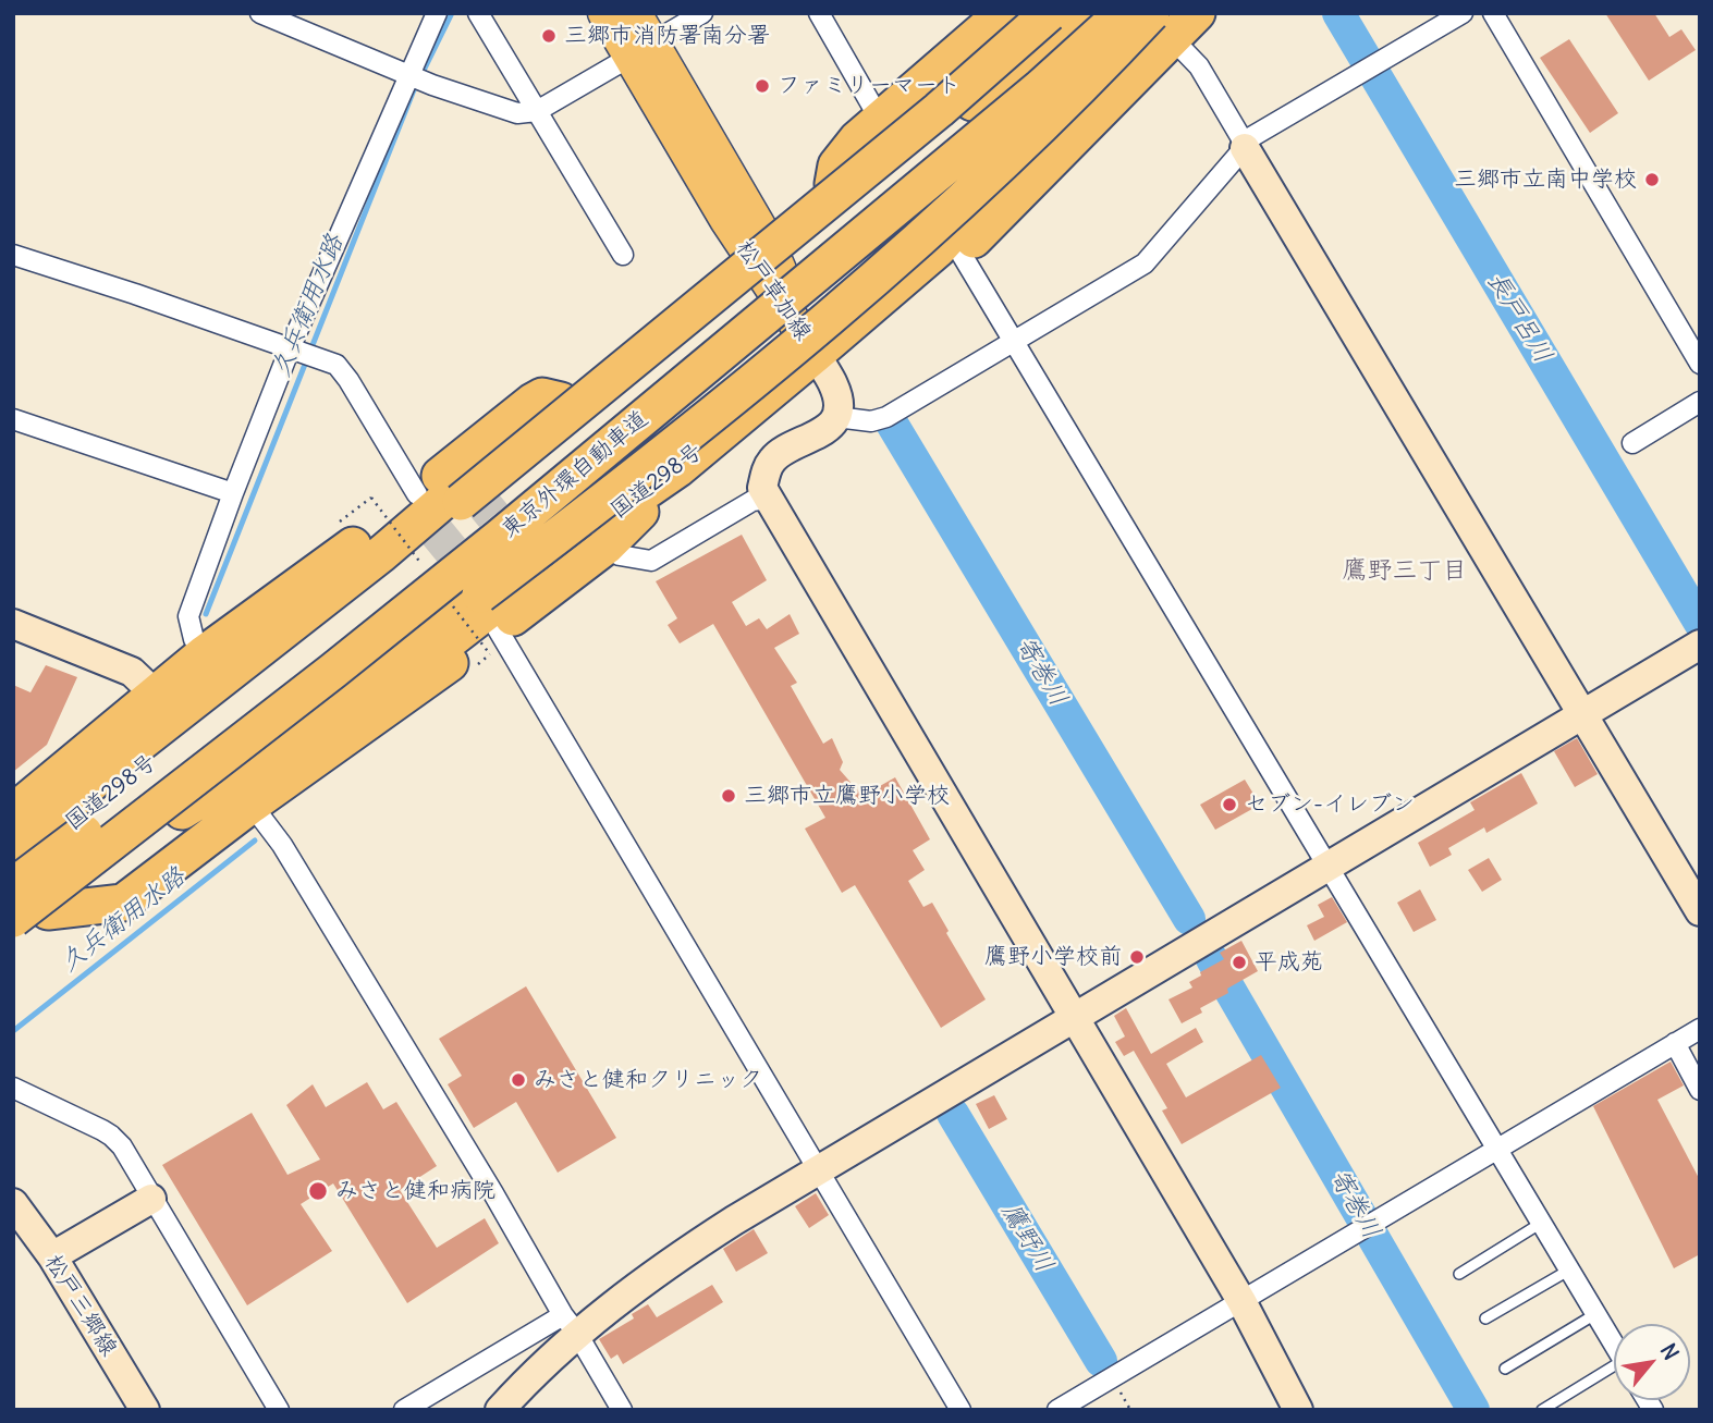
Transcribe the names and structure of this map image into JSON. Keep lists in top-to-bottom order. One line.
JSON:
{"streets":{"highway":["東京外環自動車道","国道298号"],"main road":["松戸草加線"],"street":["松戸三郷線"]},"crossings":[["松戸草加線","国道298号"],["東京外環自動車道","国道298号"]],"districts":["鷹野三丁目"],"water":["久兵衛用水路","長戸呂川","寄巻川","鷹野川"],"places":["三郷市消防署南分署","ファミリーマート","三郷市立南中学校","三郷市立鷹野小学校","セブン-イレブン","鷹野小学校前","平成苑","みさと健和クリニック","みさと健和病院"],"north":"top right"}
